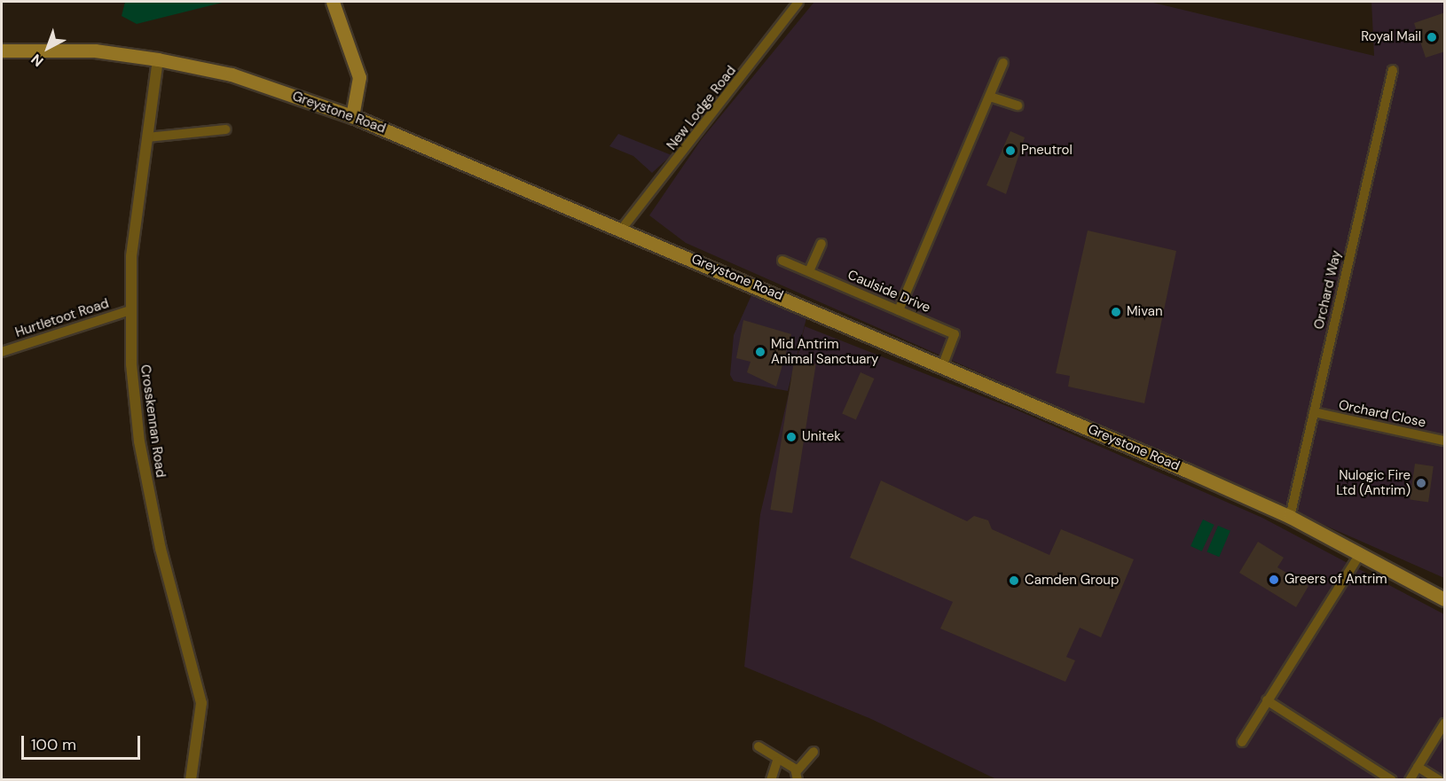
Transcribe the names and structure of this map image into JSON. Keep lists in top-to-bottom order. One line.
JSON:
{"streets":{"main road":["Greystone Road"],"street":["New Lodge Road","Orchard Way","Caulside Drive","Hurtletoot Road","Orchard Close","Crosskennan Road"]},"crossings":[["New Lodge Road","Greystone Road"],["Greystone Road","Orchard Way"],["Greystone Road","Caulside Drive"],["Greystone Road","Crosskennan Road"],["Orchard Way","Orchard Close"],["Hurtletoot Road","Crosskennan Road"]],"places":["Royal Mail","Pneutrol","Mivan","Mid Antrim Animal Sanctuary","Unitek","Nulogic Fire Ltd (Antrim)","Greers of Antrim","Camden Group"],"scale_bar":"100 m","north":"bottom left"}
